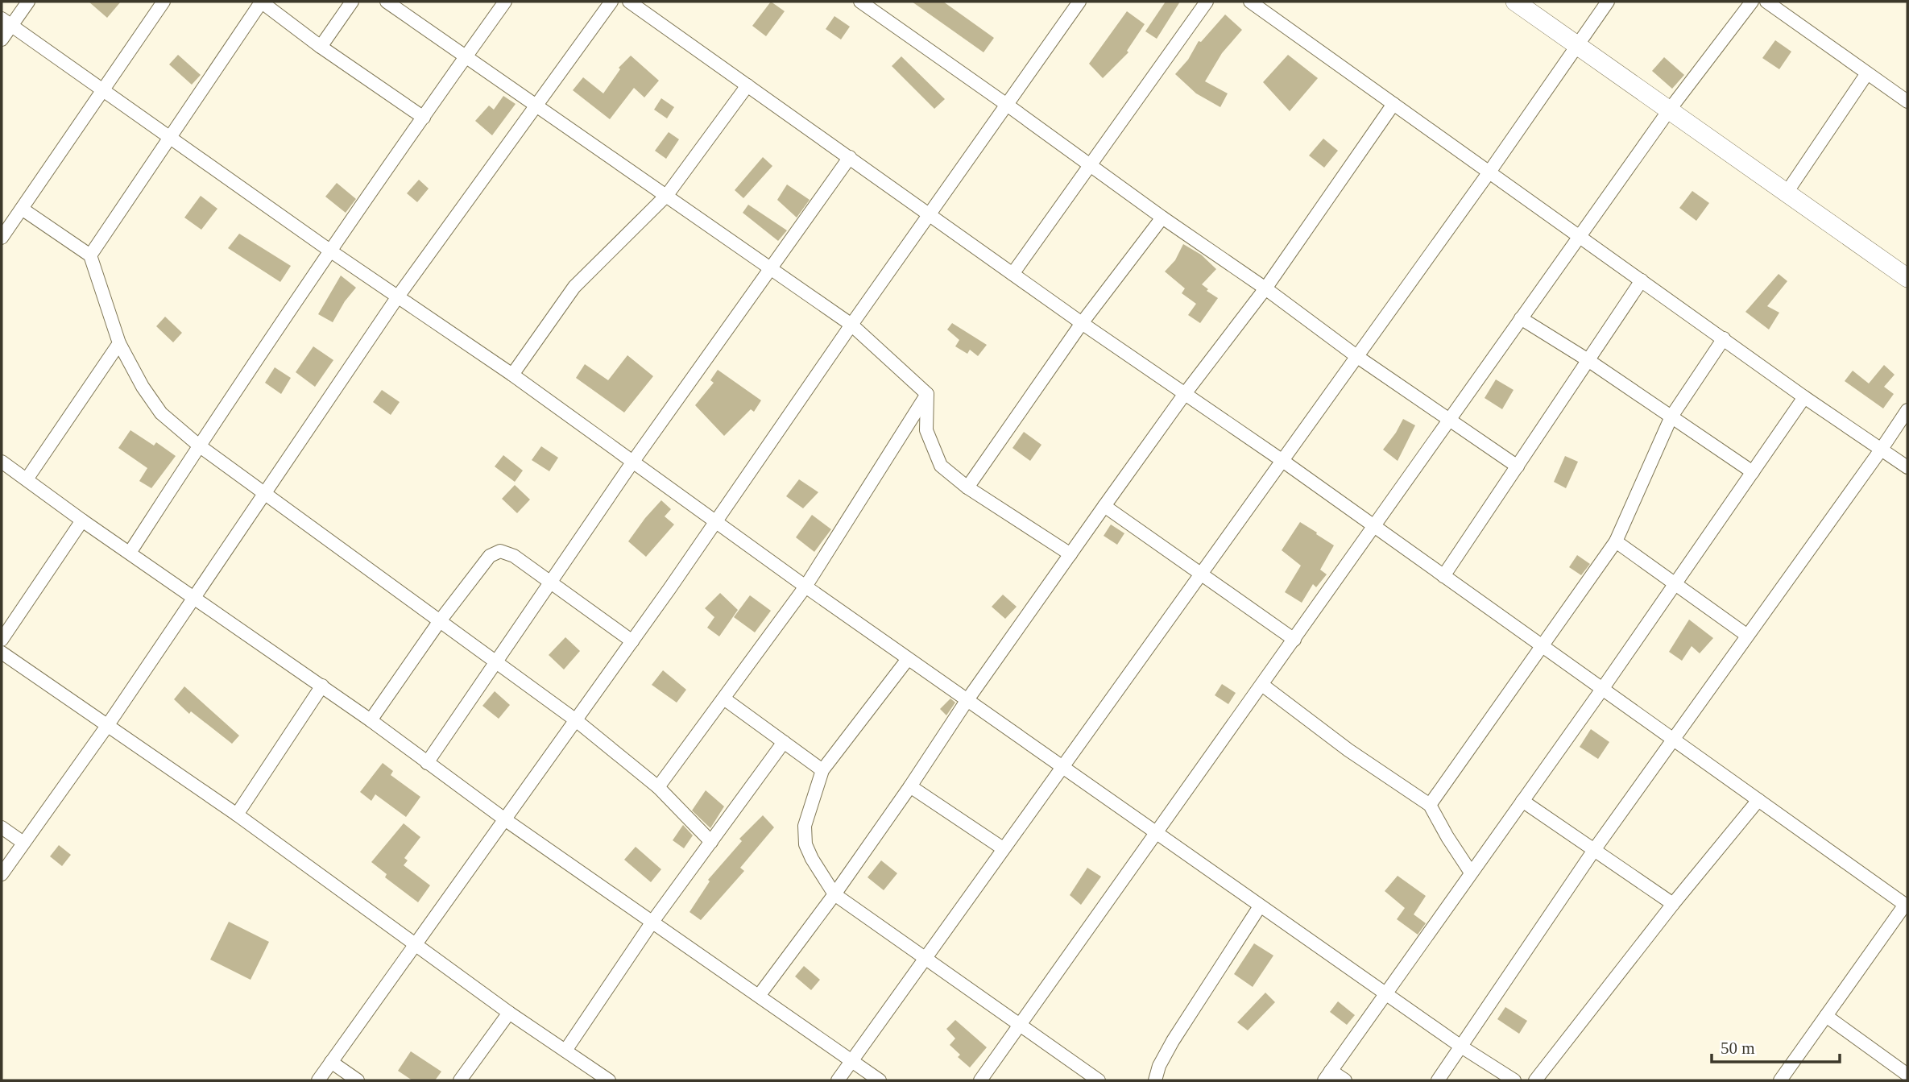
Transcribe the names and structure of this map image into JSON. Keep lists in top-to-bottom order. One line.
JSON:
{"scale_bar":"50 m"}
